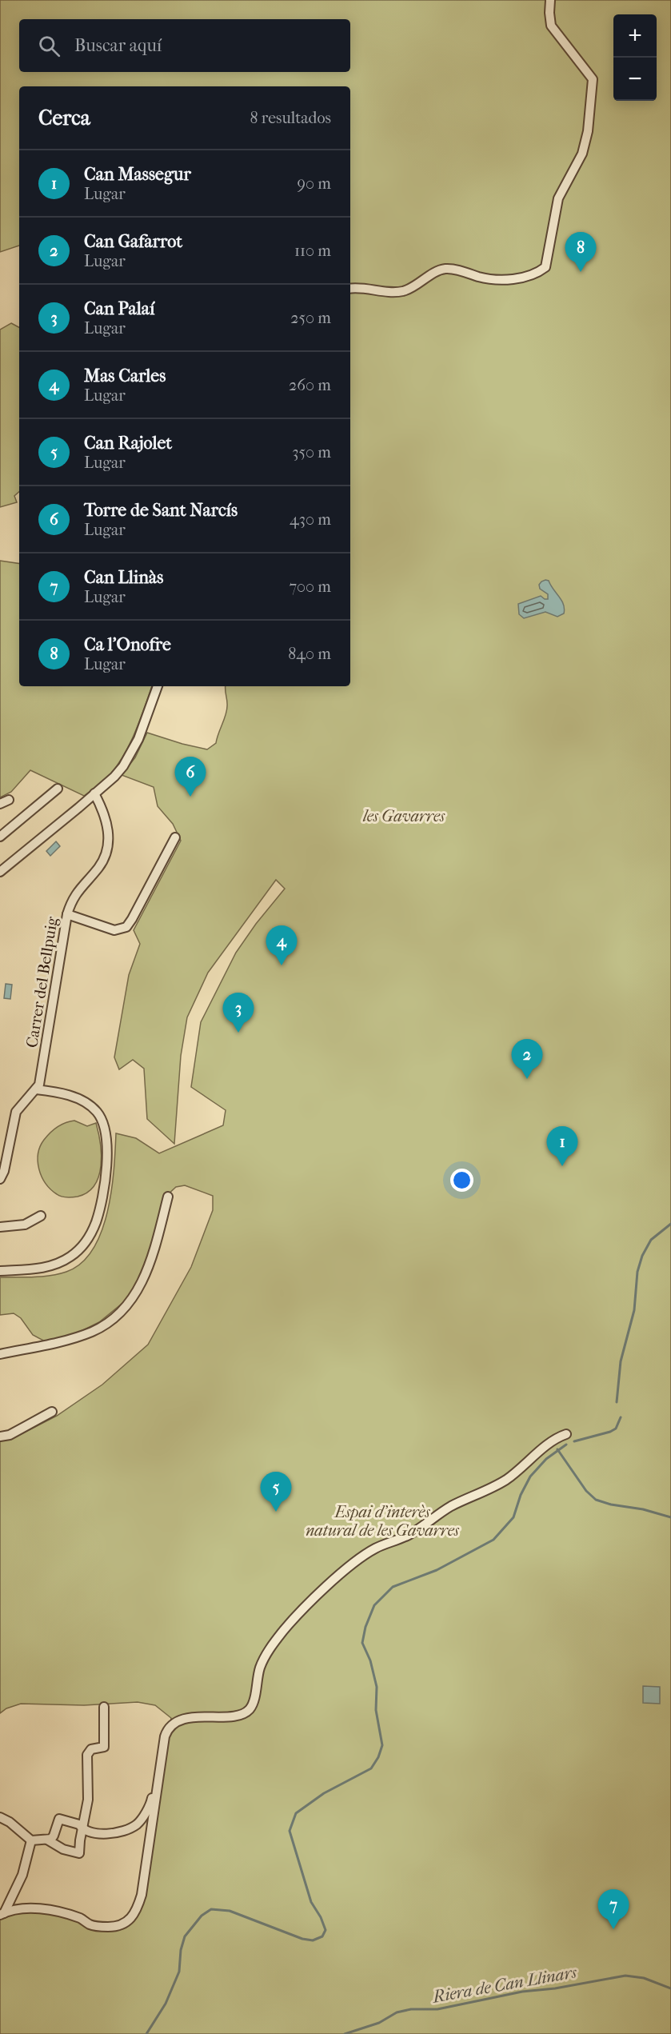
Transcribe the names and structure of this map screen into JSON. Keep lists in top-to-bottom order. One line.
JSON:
{"streets":{"street":["Carrer del Bellpuig"]},"water":["Riera de Can Llinars"],"parks":["les Gavarres","Espai d'interès natural de les Gavarres"],"page":{"map_buttons":["+","−"],"search":"Buscar aquí","heading":["Cerca","8 resultados"],"list":[{"mark":"1","name":"Can Massegur","note":"Lugar","value":"90 m"},{"mark":"2","name":"Can Gafarrot","note":"Lugar","value":"110 m"},{"mark":"3","name":"Can Palaí","note":"Lugar","value":"250 m"},{"mark":"4","name":"Mas Carles","note":"Lugar","value":"260 m"},{"mark":"5","name":"Can Rajolet","note":"Lugar","value":"350 m"},{"mark":"6","name":"Torre de Sant Narcís","note":"Lugar","value":"430 m"},{"mark":"7","name":"Can Llinàs","note":"Lugar","value":"700 m"},{"mark":"8","name":"Ca l'Onofre","note":"Lugar","value":"840 m"}],"pins":["8","6","4","3","2","1","5","7"]}}
